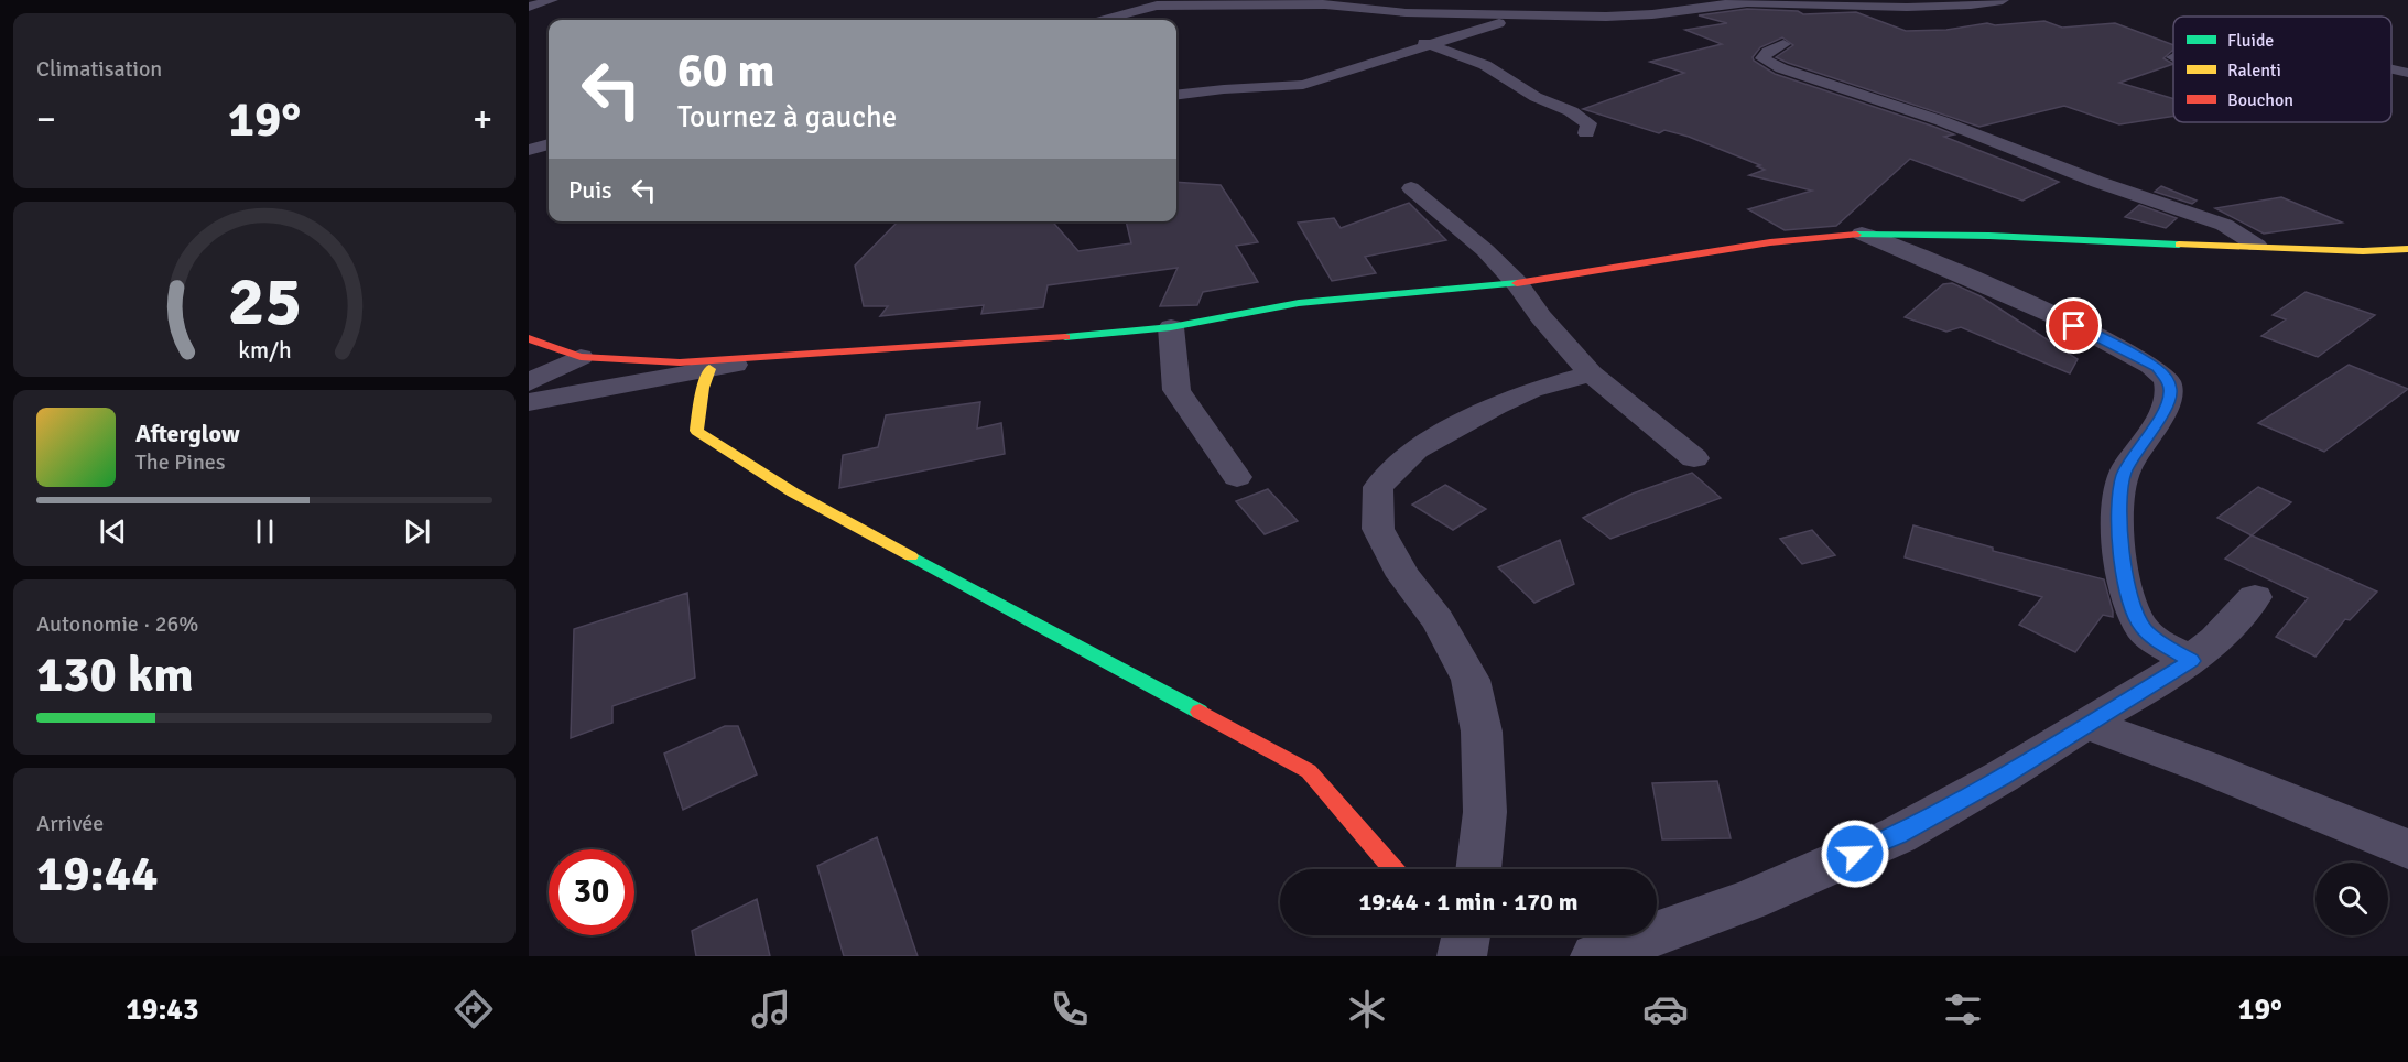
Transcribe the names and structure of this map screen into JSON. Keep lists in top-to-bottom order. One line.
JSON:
{"legend":["Fluide","Ralenti","Bouchon"],"page":{"tile":["Climatisation",["Autonomie · 26%","130 km"],["Arrivée","19:44"]],"turn":["60 m","Tournez à gauche"],"heat":["−","19°","+"],"then":"Puis","song":["Afterglow","The Pines"],"limit":"30","trip":"19:44 · 1 min · 170 m","tabs":["19:43","19°"],"gauge":["25","km/h"]}}
